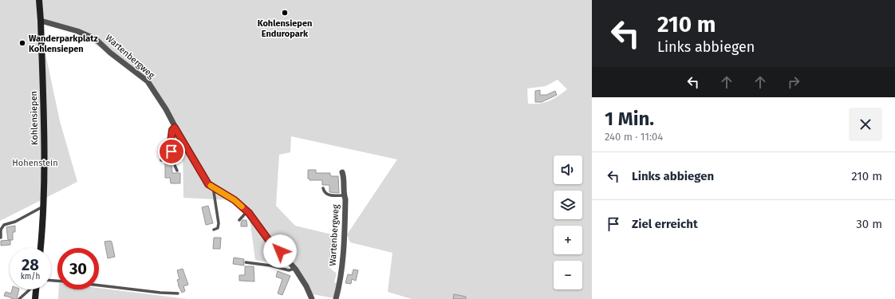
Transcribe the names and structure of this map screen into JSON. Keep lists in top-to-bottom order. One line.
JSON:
{"streets":{"street":["Wartenbergweg","Kohlensiepen"]},"crossings":[["Wartenbergweg","Kohlensiepen"]],"parks":["Hohenstein"],"places":["Kohlensiepen Enduropark","Wanderparkplatz Kohlensiepen"],"page":{"turn":["210 m","Links abbiegen"],"heading":["1 Min.","240 m · 11:04"],"list":[{"name":"Links abbiegen","value":"210 m"},{"name":"Ziel erreicht","value":"30 m"}],"map_buttons":["+","−"],"speed":"28 km/h","limit":"30"}}
